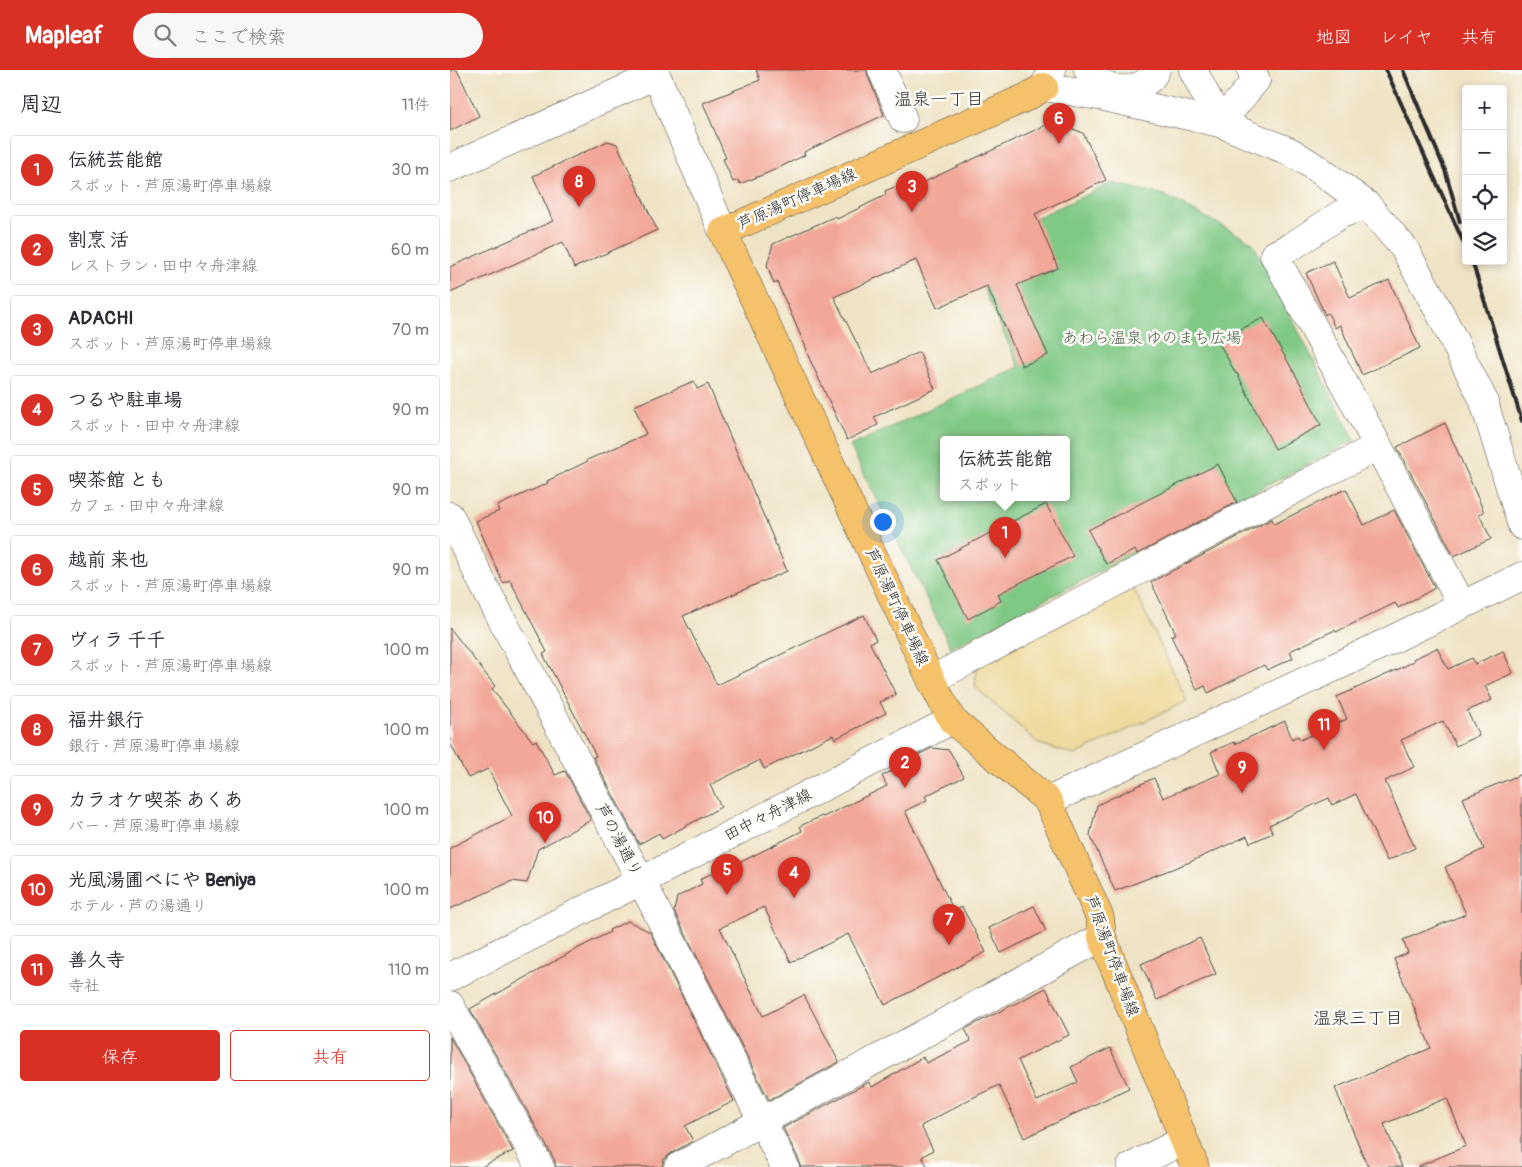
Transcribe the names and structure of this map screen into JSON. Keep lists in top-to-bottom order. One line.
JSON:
{"streets":{"main road":["芦原湯町停車場線"],"street":["田中々舟津線","芦の湯通り"]},"crossings":[["芦原湯町停車場線","田中々舟津線"],["田中々舟津線","芦の湯通り"]],"districts":["温泉一丁目","温泉三丁目"],"parks":["あわら温泉 ゆのまち広場"],"page":{"header":"Mapleaf","search":"ここで検索","nav":["地図","レイヤ","共有"],"heading":["周辺","11件"],"map_buttons":["+","−"],"pins":["6","8","3","1","11","2","9","10","5","4","7"],"list":[{"mark":"1","name":"伝統芸能館","note":"スポット · 芦原湯町停車場線","value":"30 m"},{"mark":"2","name":"割烹 活","note":"レストラン · 田中々舟津線","value":"60 m"},{"mark":"3","name":"ADACHI","note":"スポット · 芦原湯町停車場線","value":"70 m"},{"mark":"4","name":"つるや駐車場","note":"スポット · 田中々舟津線","value":"90 m"},{"mark":"5","name":"喫茶館 とも","note":"カフェ · 田中々舟津線","value":"90 m"},{"mark":"6","name":"越前 来也","note":"スポット · 芦原湯町停車場線","value":"90 m"},{"mark":"7","name":"ヴィラ 千千","note":"スポット · 芦原湯町停車場線","value":"100 m"},{"mark":"8","name":"福井銀行","note":"銀行 · 芦原湯町停車場線","value":"100 m"},{"mark":"9","name":"カラオケ喫茶 あくあ","note":"バー · 芦原湯町停車場線","value":"100 m"},{"mark":"10","name":"光風湯圃べにや Beniya","note":"ホテル · 芦の湯通り","value":"100 m"},{"mark":"11","name":"善久寺","note":"寺社","value":"110 m"}],"popup":["伝統芸能館","スポット"],"buttons":["保存","共有"]}}
